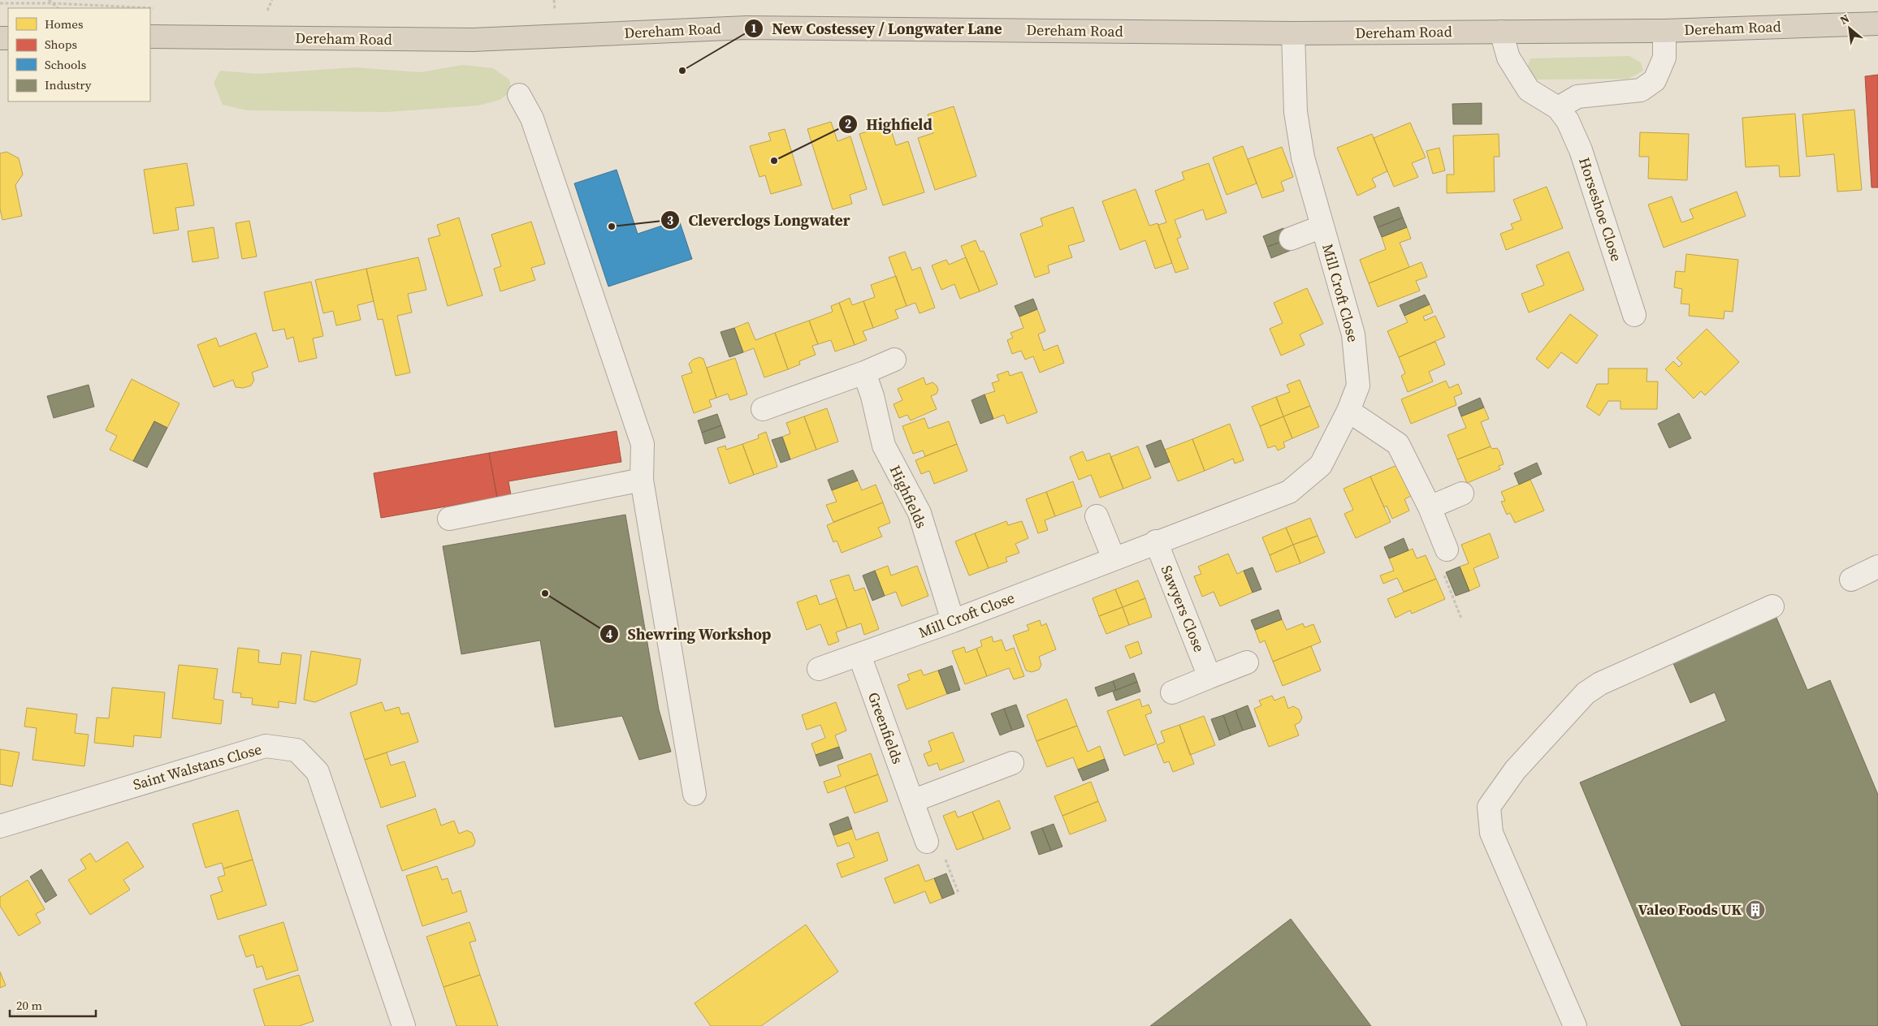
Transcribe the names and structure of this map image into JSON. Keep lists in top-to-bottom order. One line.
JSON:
{"streets":{"highway":["Dereham Road"],"street":["Horseshoe Close","Mill Croft Close","Highfields","Sawyers Close","Greenfields","Saint Walstans Close"]},"crossings":[["Dereham Road","Horseshoe Close"],["Dereham Road","Mill Croft Close"],["Mill Croft Close","Highfields"],["Mill Croft Close","Sawyers Close"],["Mill Croft Close","Greenfields"]],"places":{"other":["New Costessey / Longwater Lane","Highfield","Cleverclogs Longwater","Shewring Workshop"],"building":["Valeo Foods UK"]},"legend":["Homes","Shops","Schools","Industry"],"scale_bar":"20 m","north":"top left"}
